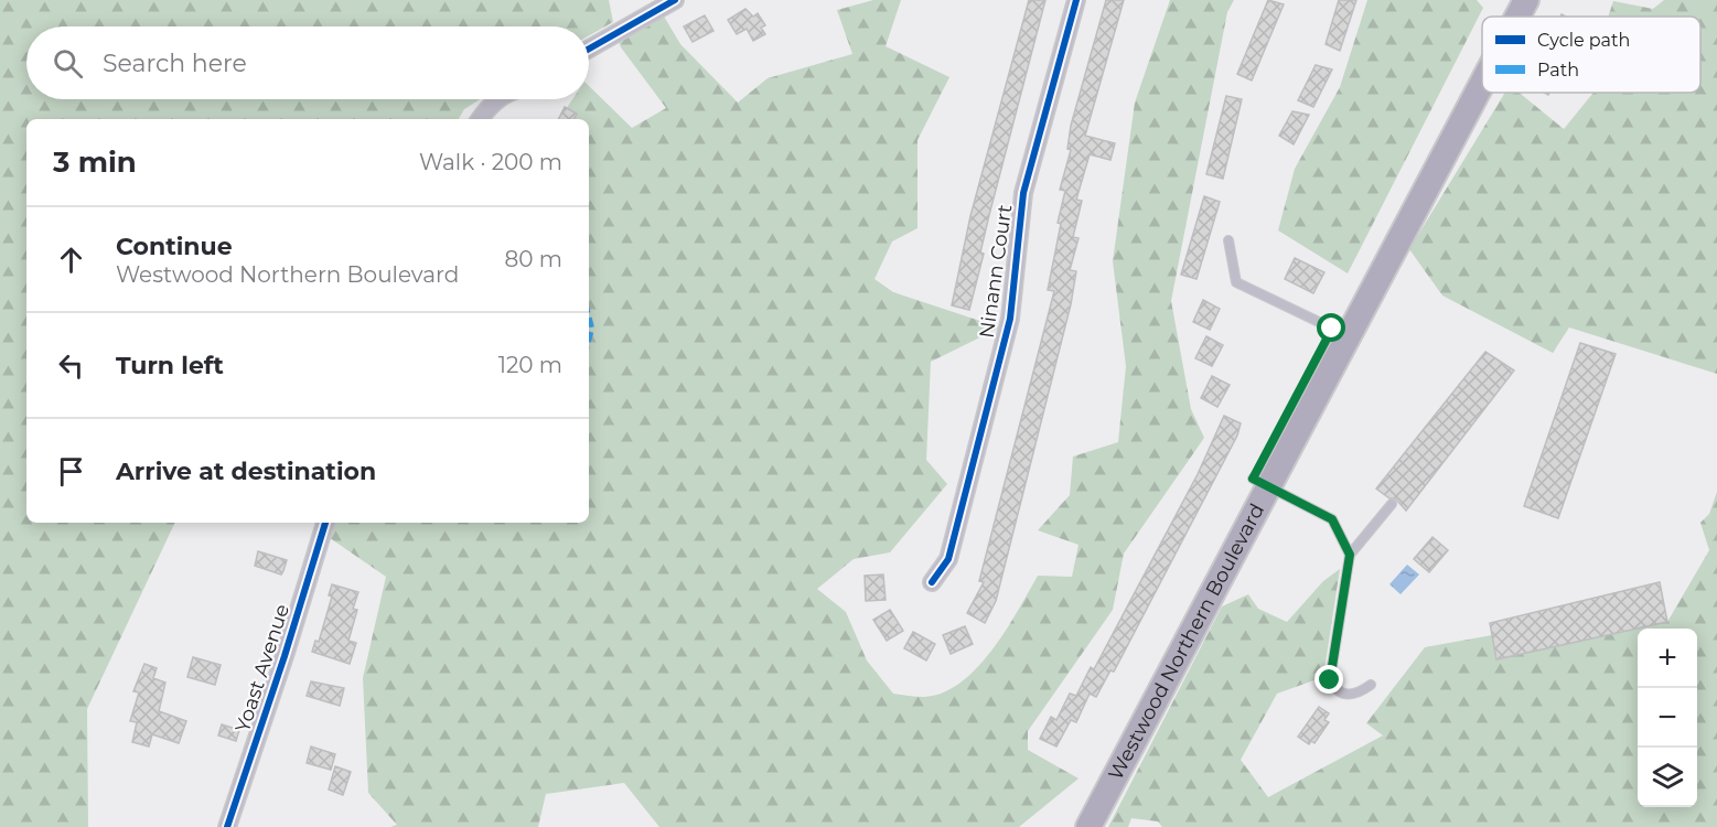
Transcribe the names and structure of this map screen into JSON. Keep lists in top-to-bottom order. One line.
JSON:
{"streets":{"main road":["Westwood Northern Boulevard"],"street":["Ninann Court","Yoast Avenue"]},"legend":["Cycle path","Path"],"page":{"search":"Search here","heading":["3 min","Walk · 200 m"],"list":[["Continue","Westwood Northern Boulevard","80 m"],["Turn left","120 m"],"Arrive at destination"],"map_buttons":["+","−"]}}
